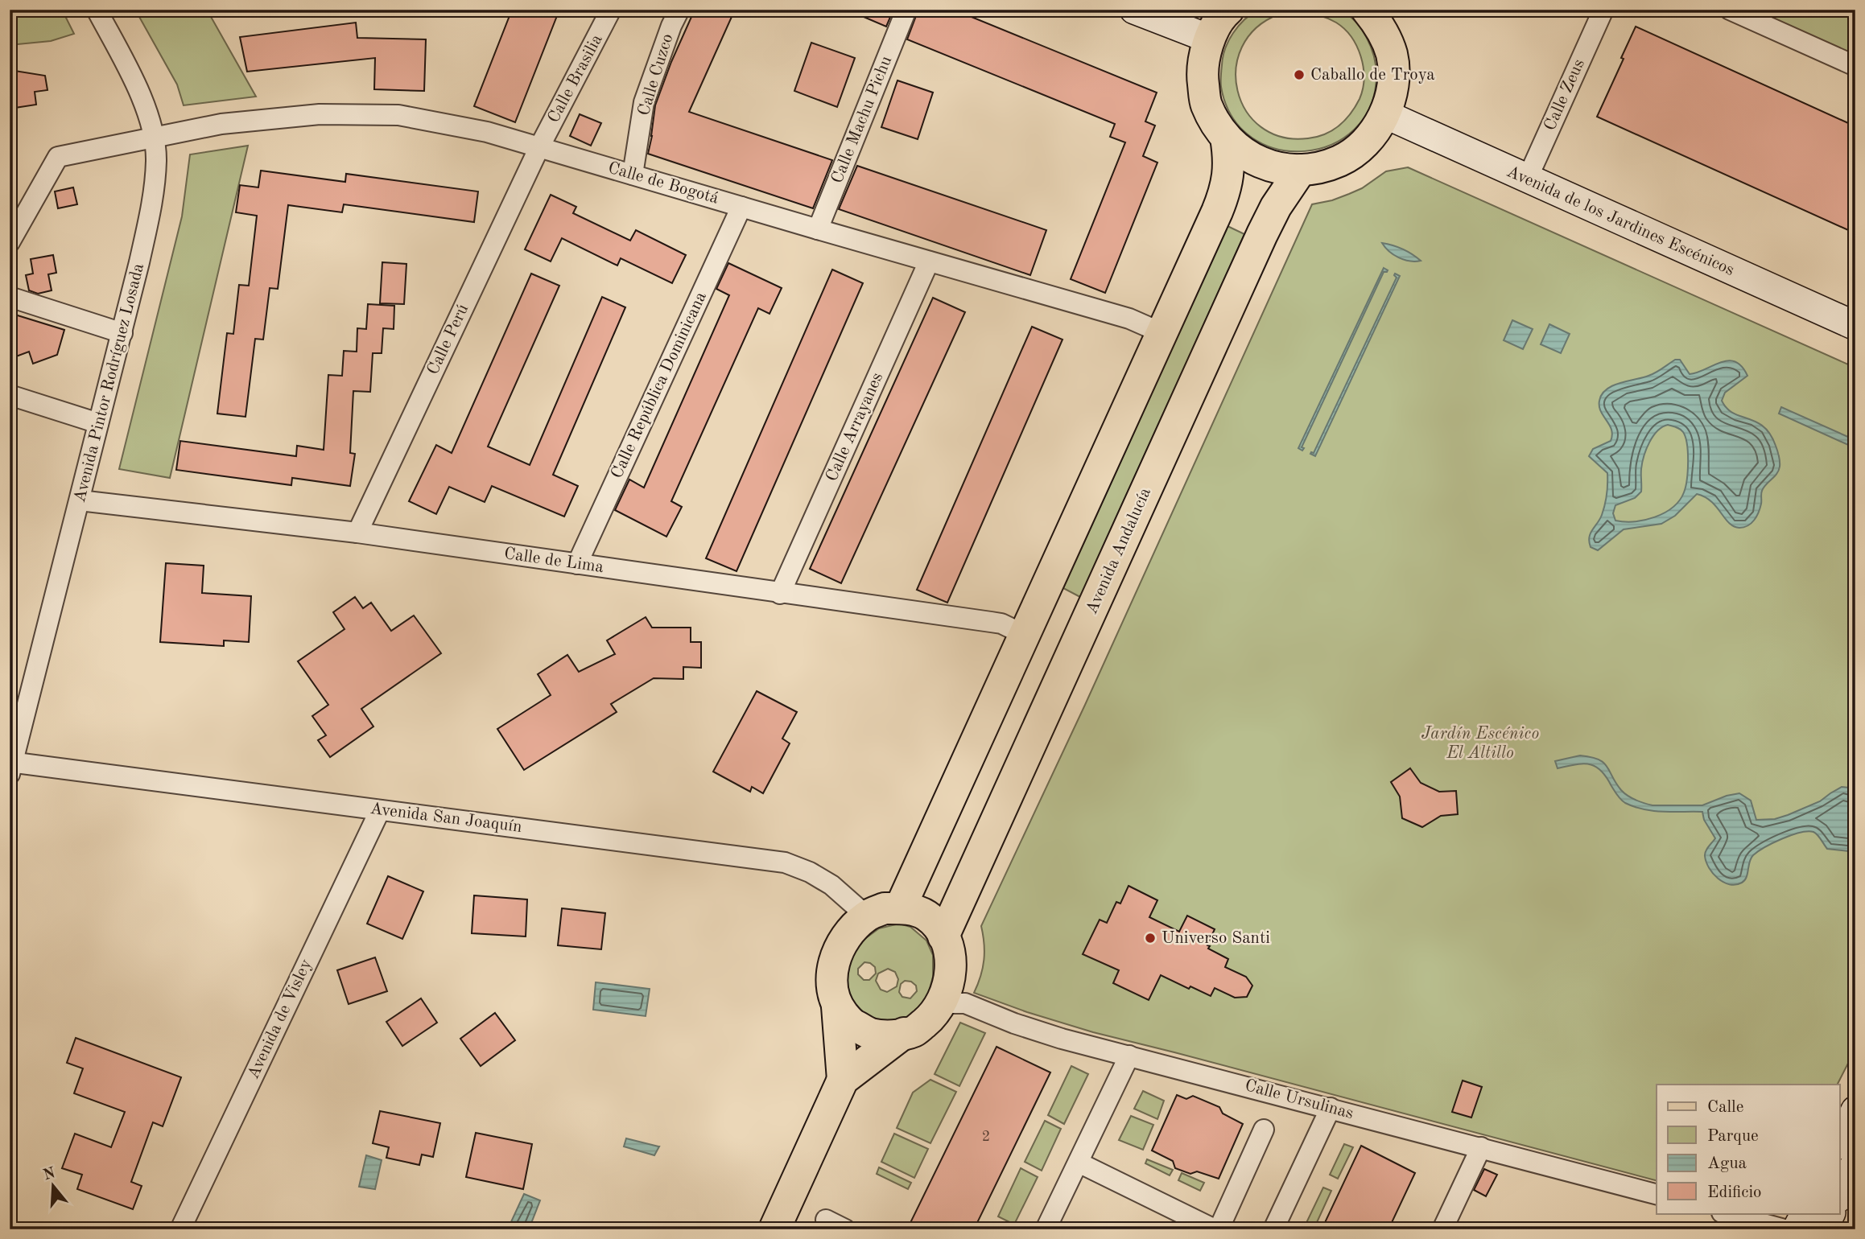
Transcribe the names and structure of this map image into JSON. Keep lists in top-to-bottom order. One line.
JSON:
{"streets":{"main road":["Avenida Andalucía"],"street":["Calle Cuzco","Calle Brasilia","Calle Zeus","Calle Machu Pichu","Calle de Bogotá","Avenida de los Jardines Escénicos","Calle Perú","Avenida Pintor Rodríguez Losada","Calle República Dominicana","Calle Arrayanes","Calle de Lima","Avenida San Joaquín","Avenida de Visley","Calle Ursulinas"]},"crossings":[["Calle Cuzco","Calle de Bogotá"],["Calle Brasilia","Calle de Bogotá"],["Calle Brasilia","Calle Perú"],["Calle Zeus","Avenida de los Jardines Escénicos"],["Calle Machu Pichu","Calle de Bogotá"],["Calle de Bogotá","Calle Perú"],["Calle de Bogotá","Avenida Pintor Rodríguez Losada"],["Calle de Bogotá","Calle República Dominicana"],["Calle de Bogotá","Calle Arrayanes"],["Calle Perú","Calle de Lima"],["Avenida Pintor Rodríguez Losada","Calle de Lima"],["Avenida Pintor Rodríguez Losada","Avenida San Joaquín"],["Calle República Dominicana","Calle de Lima"],["Calle Arrayanes","Calle de Lima"],["Avenida Andalucía","Avenida San Joaquín"],["Avenida Andalucía","Calle Ursulinas"],["Avenida San Joaquín","Avenida de Visley"],["Avenida San Joaquín","Calle Ursulinas"]],"parks":["Jardín Escénico El Altillo"],"places":["Caballo de Troya","Universo Santi"],"house_numbers":["2"],"legend":["Calle","Parque","Agua","Edificio"],"north":"top"}
